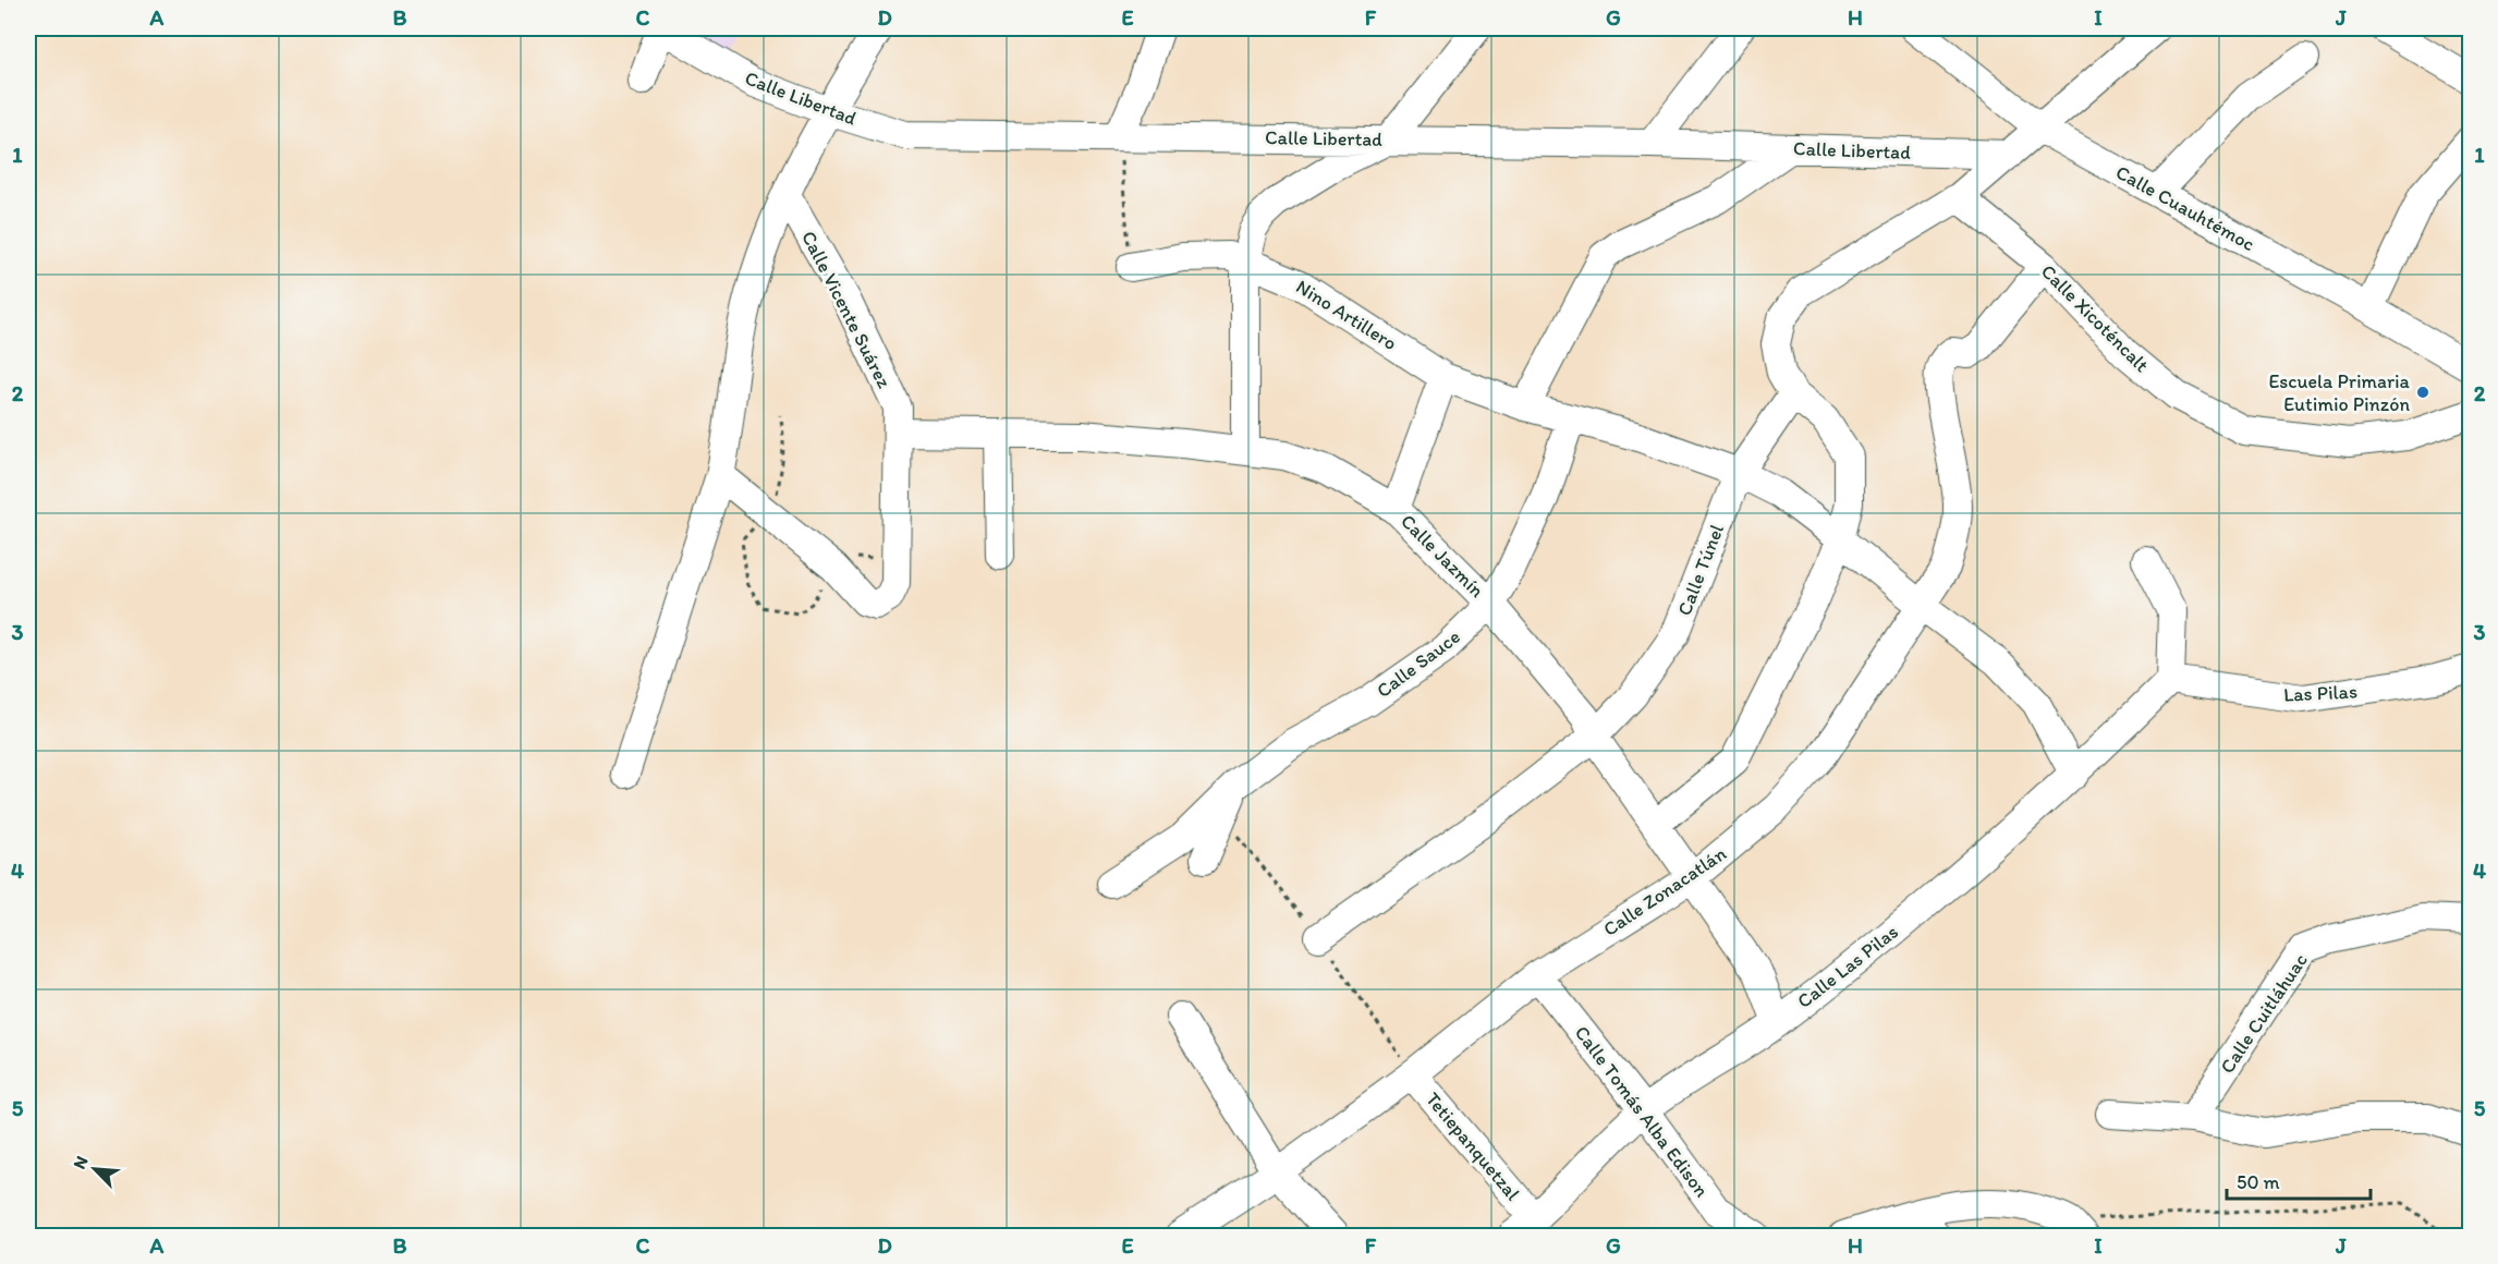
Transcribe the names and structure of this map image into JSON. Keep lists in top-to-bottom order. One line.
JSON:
{"streets":{"street":["Calle Libertad","Calle Cuauhtémoc","Calle Vicente Suárez","Nino Artillero","Calle Xicoténcalt","Calle Jazmín","Calle Túnel","Calle Sauce","Las Pilas","Calle Zonacatlán","Calle Las Pilas","Calle Cuitláhuac","Calle Tomás Alba Edison","Tetiepanquetzal"]},"crossings":[["Calle Vicente Suárez","Calle Jazmín"],["Nino Artillero","Calle Túnel"],["Nino Artillero","Calle Sauce"],["Nino Artillero","Calle Zonacatlán"],["Nino Artillero","Calle Las Pilas"],["Calle Xicoténcalt","Calle Zonacatlán"],["Calle Jazmín","Calle Túnel"],["Calle Jazmín","Calle Sauce"],["Calle Jazmín","Calle Zonacatlán"],["Calle Jazmín","Calle Las Pilas"],["Las Pilas","Calle Las Pilas"],["Calle Zonacatlán","Calle Tomás Alba Edison"],["Calle Zonacatlán","Tetiepanquetzal"],["Calle Las Pilas","Calle Tomás Alba Edison"],["Calle Las Pilas","Tetiepanquetzal"]],"places":["Escuela Primaria Eutimio Pinzón"],"scale_bar":"50 m","north":"top left","grid":{"columns":["A","B","C","D","E","F","G","H","I","J"],"rows":["1","2","3","4","5"]}}
